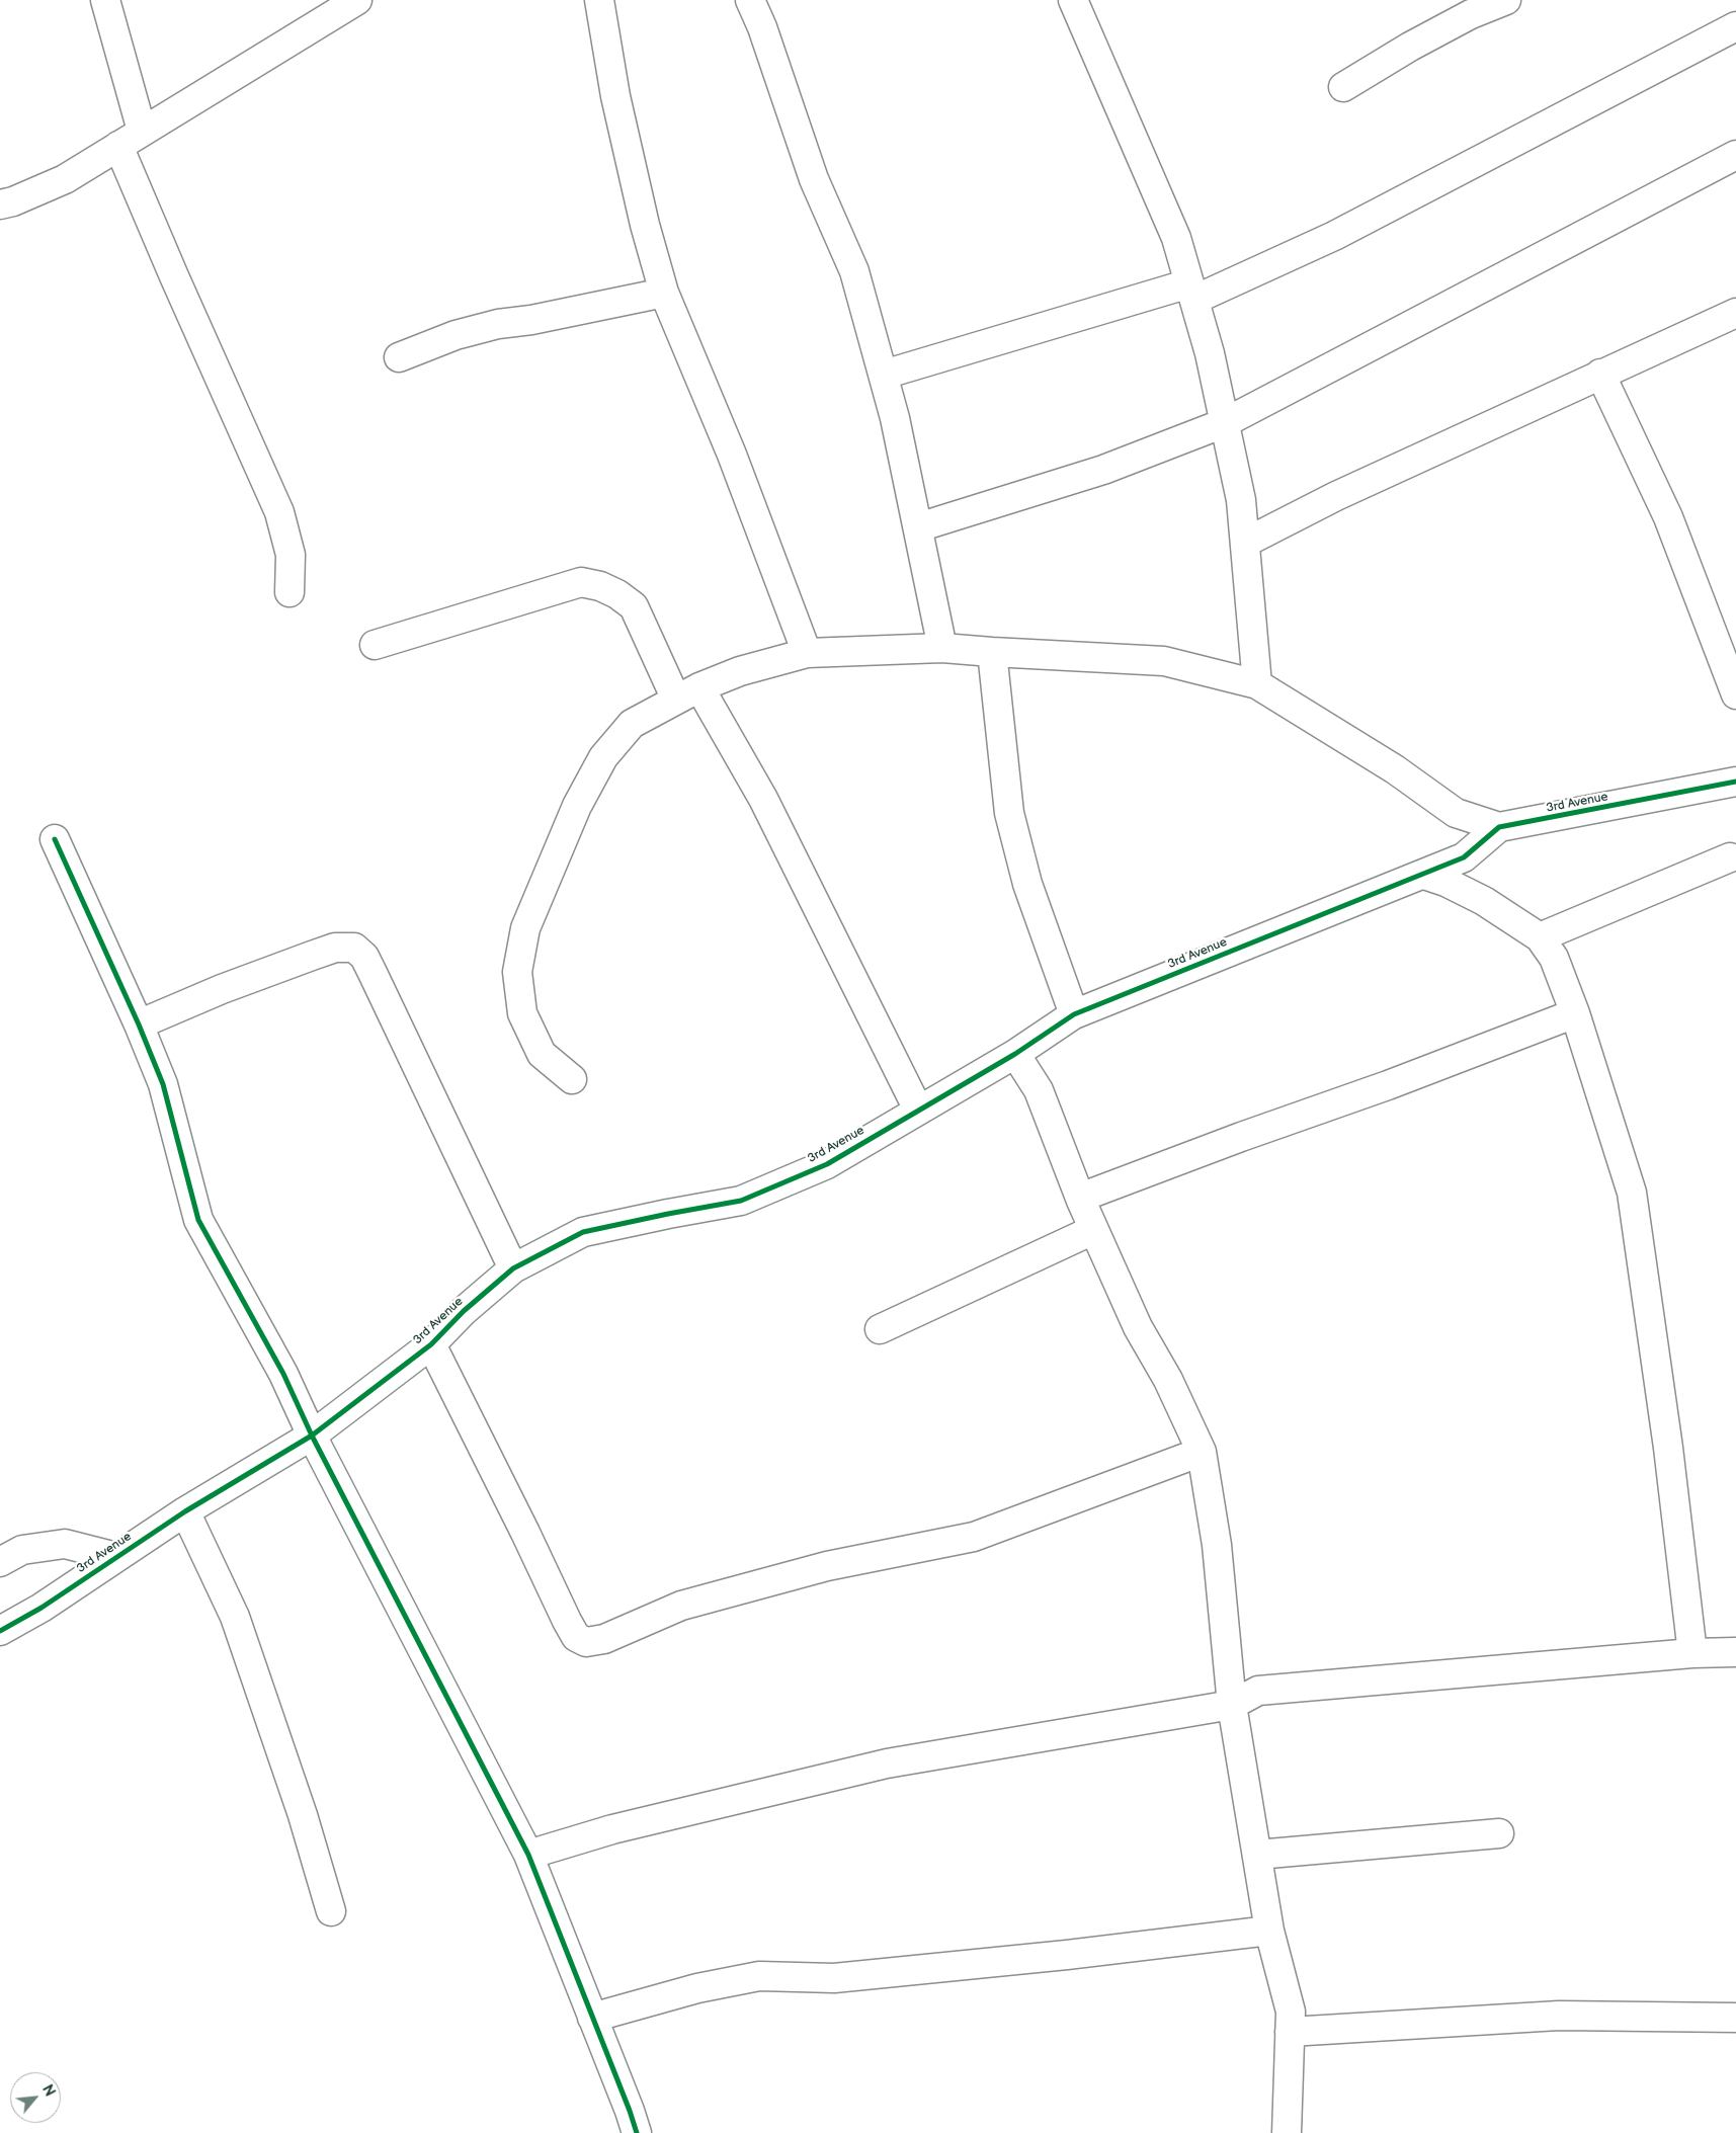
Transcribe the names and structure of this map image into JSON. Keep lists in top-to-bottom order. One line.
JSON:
{"streets":{"street":["3rd Avenue"]},"north":"top right"}
